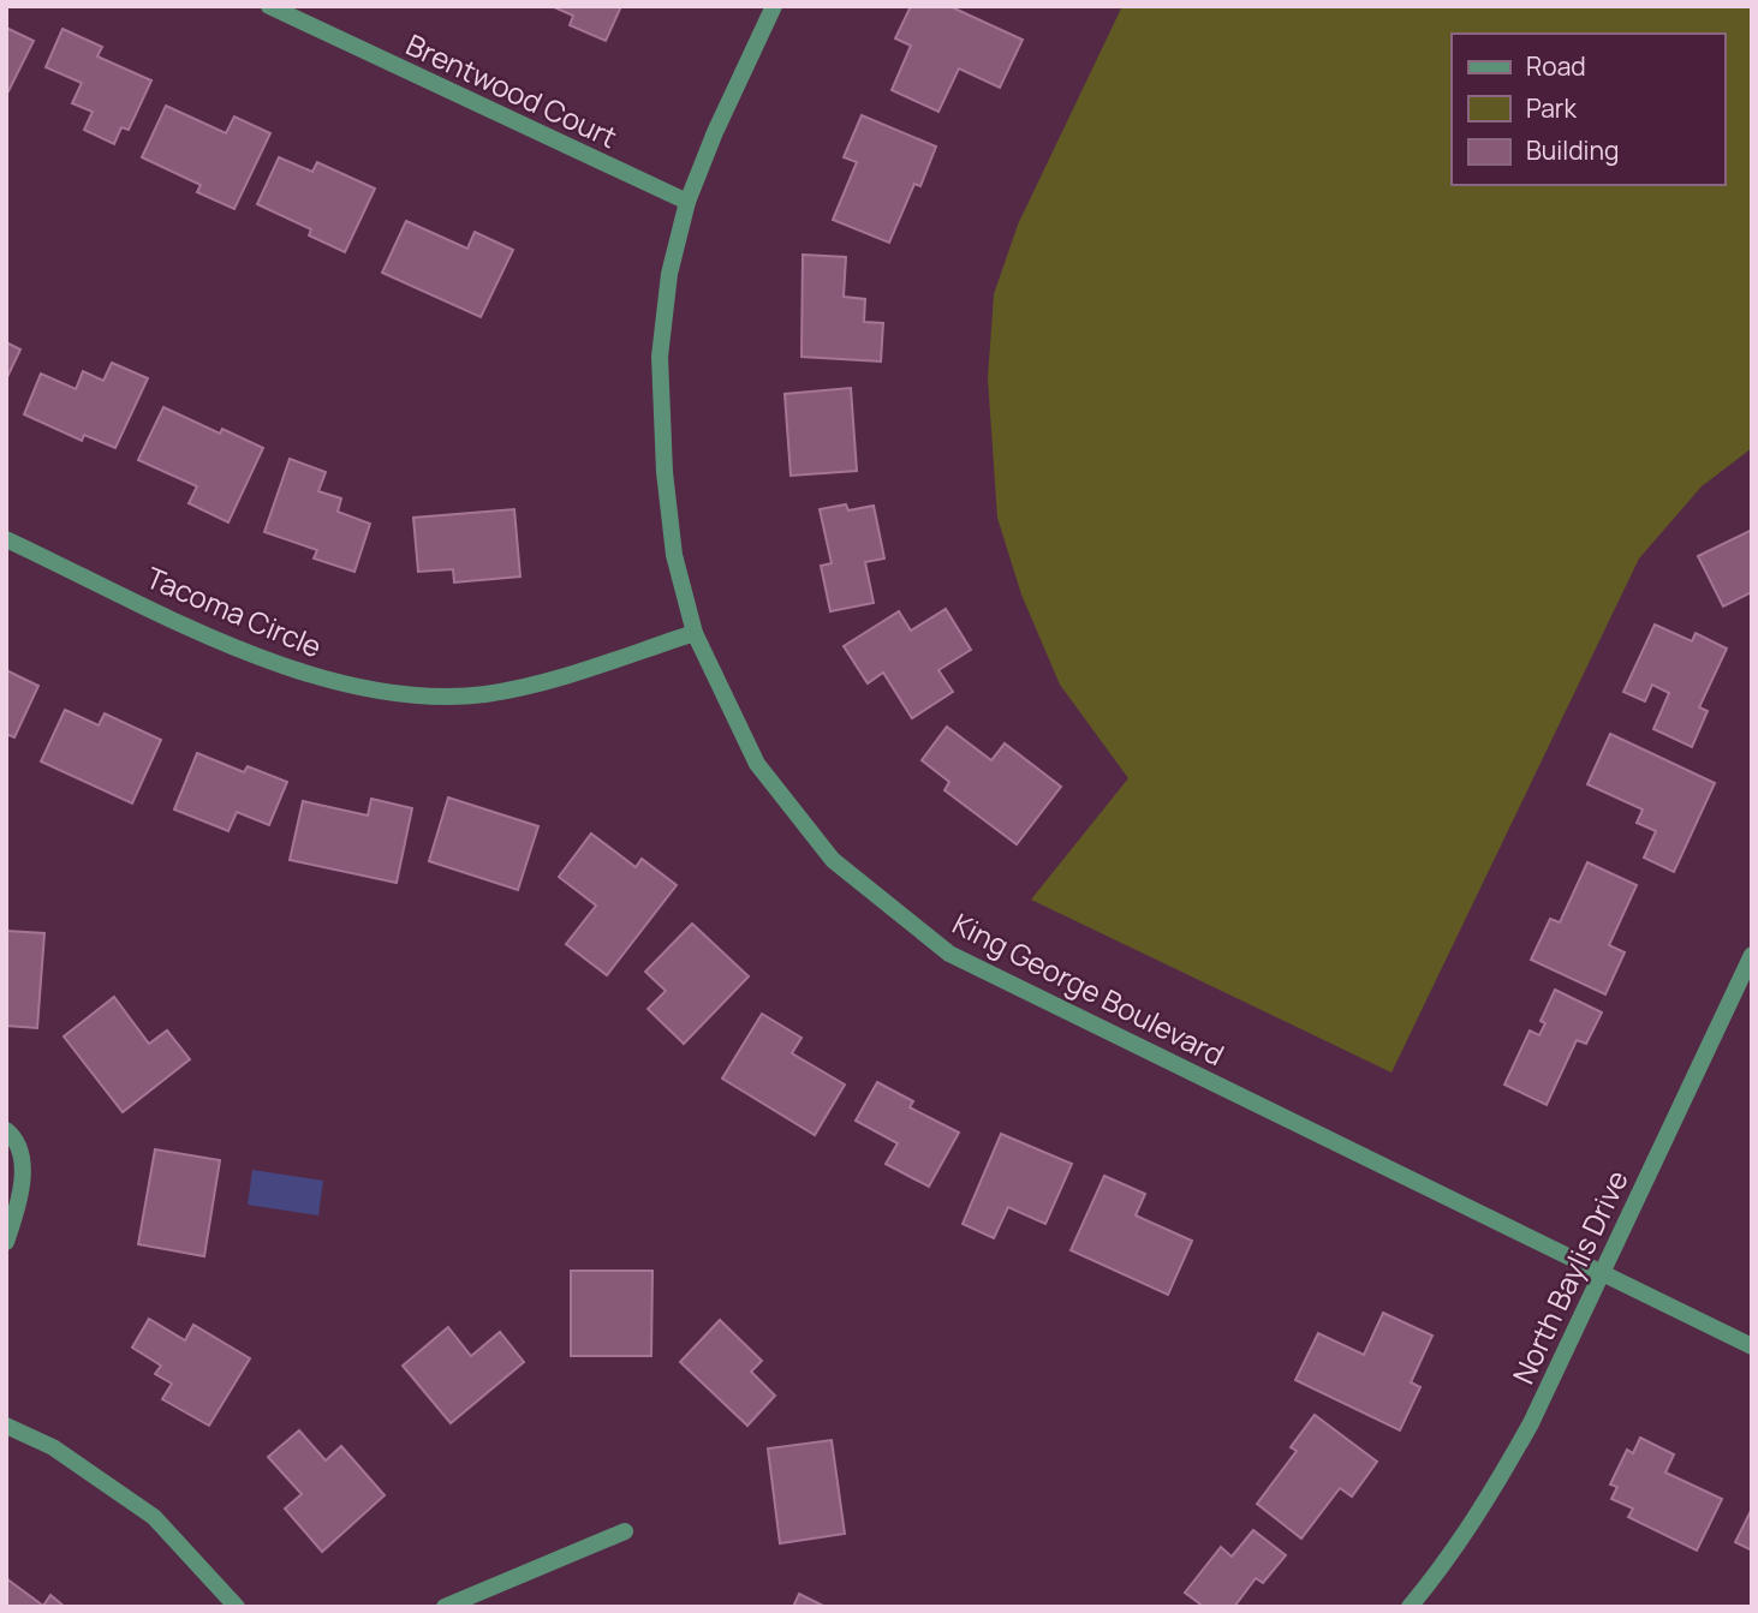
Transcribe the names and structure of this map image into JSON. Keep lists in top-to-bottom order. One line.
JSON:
{"streets":{"street":["Brentwood Court","Tacoma Circle","King George Boulevard","North Baylis Drive"]},"crossings":[["Brentwood Court","King George Boulevard"],["Tacoma Circle","King George Boulevard"],["King George Boulevard","North Baylis Drive"]],"legend":["Road","Park","Building"]}
